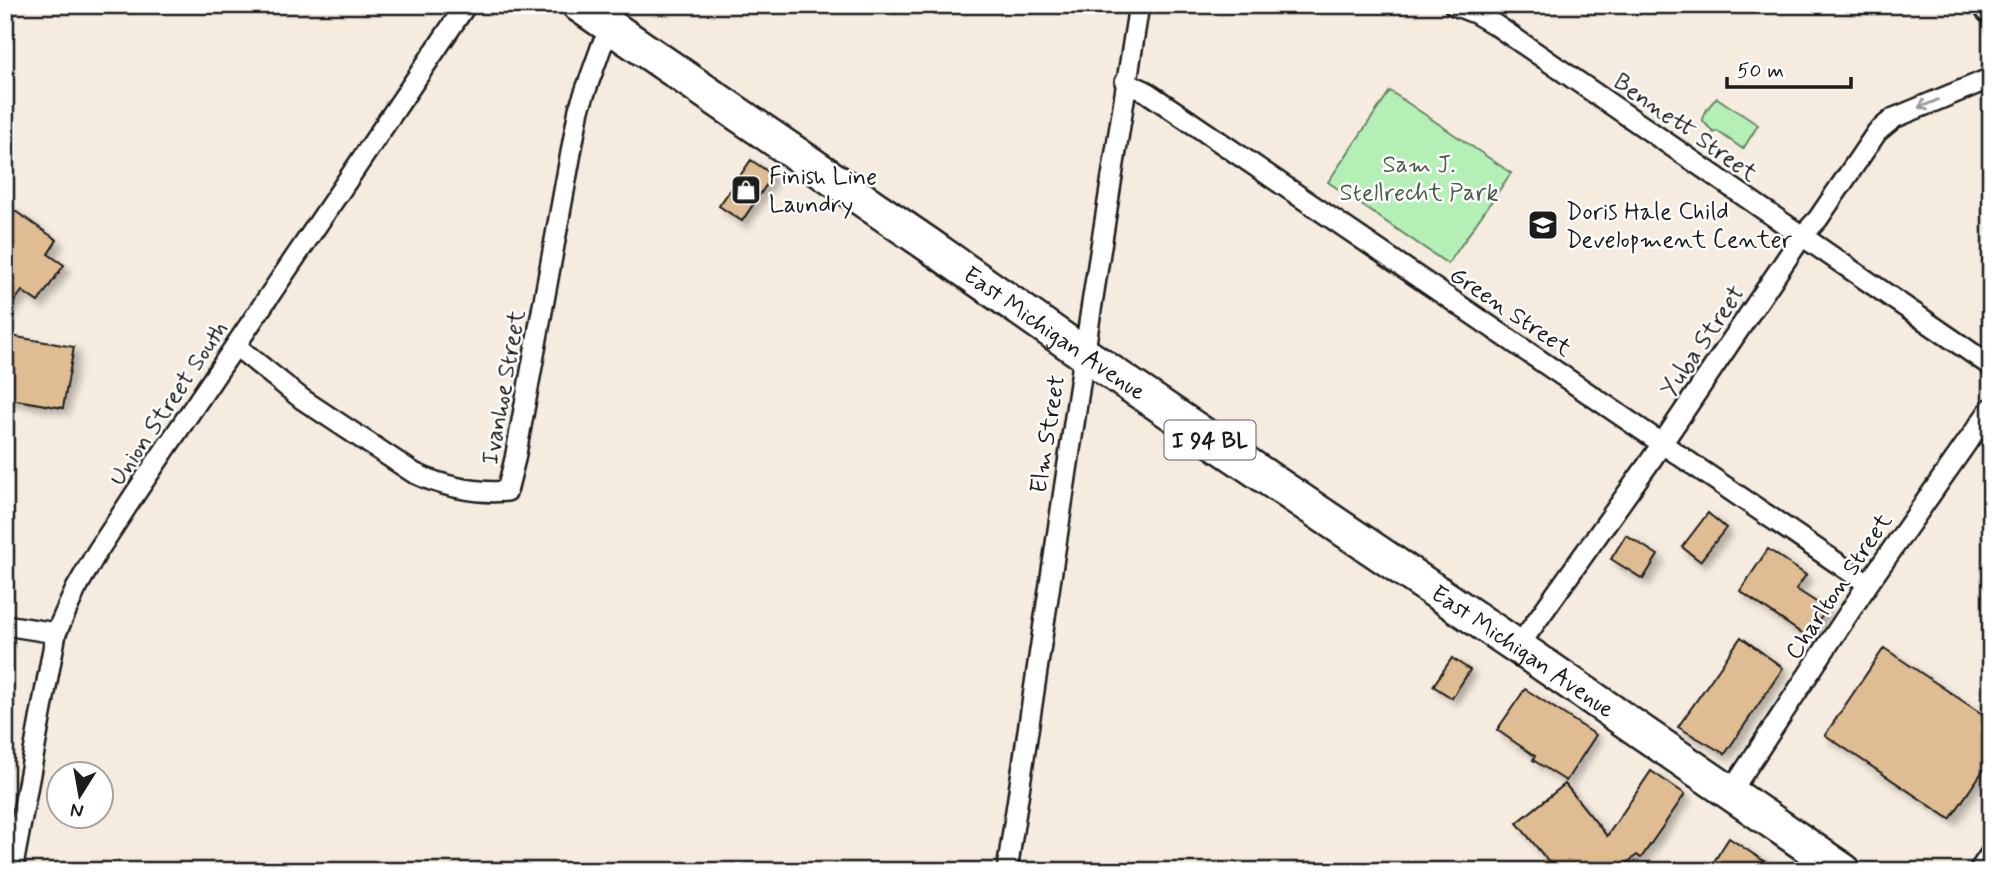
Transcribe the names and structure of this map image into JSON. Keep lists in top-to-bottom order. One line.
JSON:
{"streets":{"highway":["East Michigan Avenue","I 94 BL"],"street":["Bennett Street","Green Street","Yuba Street","Ivanhoe Street","Union Street South","Elm Street","Charlton Street"]},"crossings":[["Bennett Street","Yuba Street"],["Green Street","Yuba Street"],["Green Street","Elm Street"],["Green Street","Charlton Street"],["East Michigan Avenue","Yuba Street"],["East Michigan Avenue","Ivanhoe Street"],["East Michigan Avenue","Elm Street"],["East Michigan Avenue","Charlton Street"],["Ivanhoe Street","Union Street South"]],"parks":["Sam J. Stellrecht Park"],"places":{"shop":["Finish Line Laundry"],"school or university":["Doris Hale Child Development Center"]},"scale_bar":"50 m","north":"bottom"}
